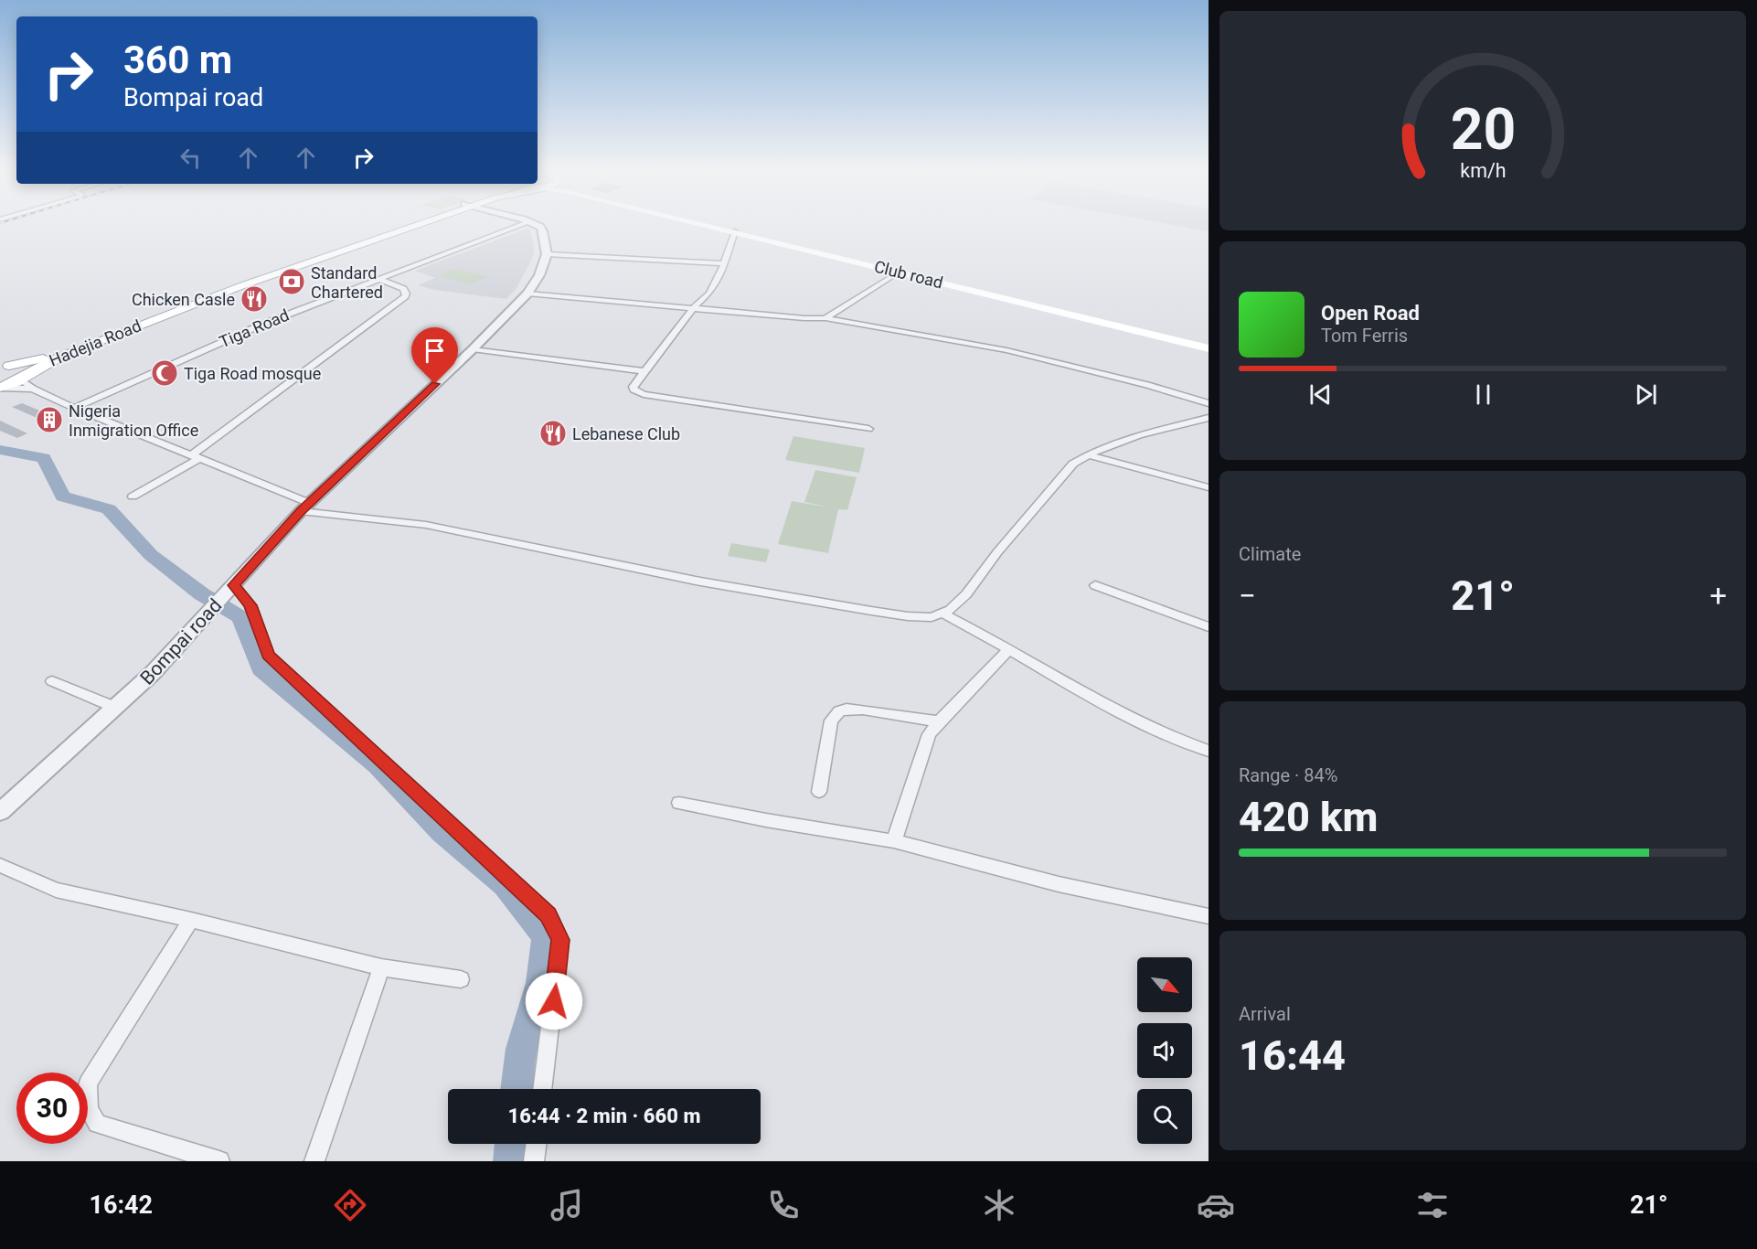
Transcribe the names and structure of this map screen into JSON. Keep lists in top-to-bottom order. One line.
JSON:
{"streets":{"main road":["Club road","Hadejia Road"],"street":["Tiga Road","Bompai road"]},"places":{"bank":["Standard Chartered"],"restaurant":["Chicken Casle","Lebanese Club"],"mosque":["Tiga Road mosque"],"building":["Nigeria Inmigration Office"]},"north":"bottom right","page":{"turn":["360 m","Bompai road"],"song":["Open Road","Tom Ferris"],"tile":["Climate",["Range · 84%","420 km"],["Arrival","16:44"]],"heat":["−","21°","+"],"limit":"30","trip":"16:44 · 2 min · 660 m","tabs":["16:42","21°"],"gauge":["20","km/h"]}}
